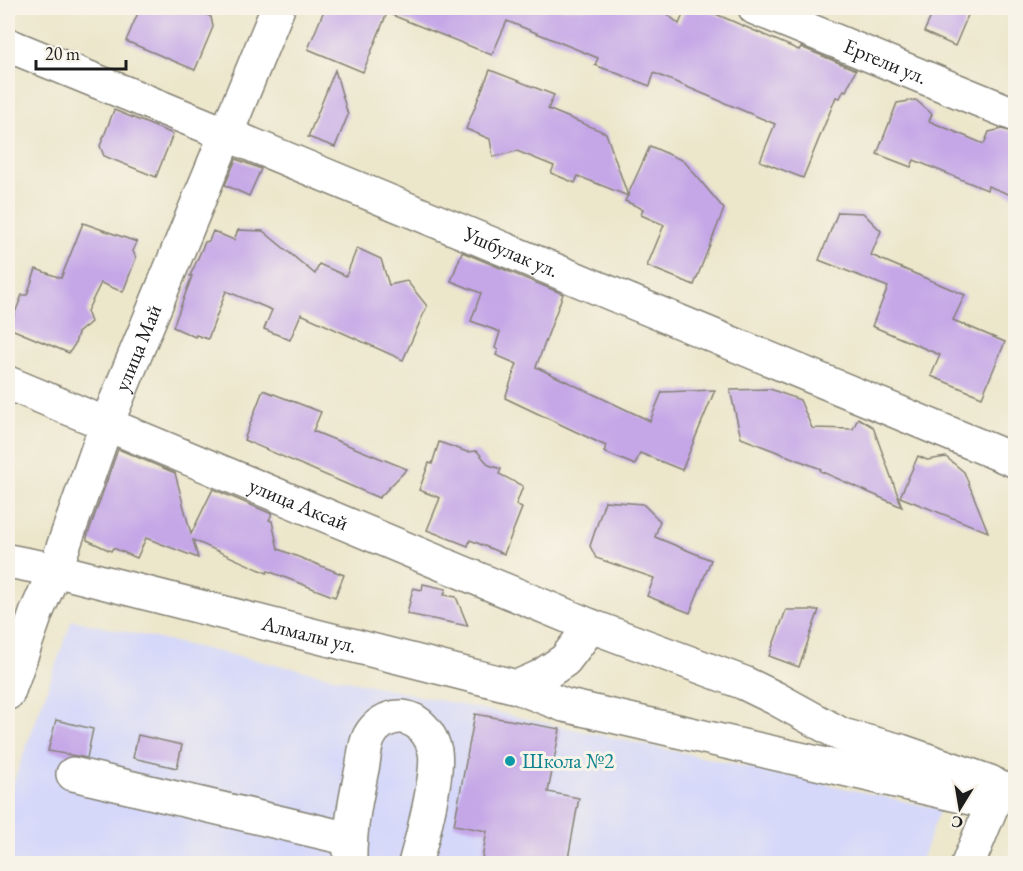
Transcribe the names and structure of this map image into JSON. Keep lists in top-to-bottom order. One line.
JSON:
{"streets":{"street":["Ергели ул.","Ушбулак ул.","улица Май","улица Аксай","Алмалы ул."]},"crossings":[["Ушбулак ул.","улица Май"],["улица Май","улица Аксай"],["улица Май","Алмалы ул."],["улица Аксай","Алмалы ул."]],"places":["Школа №2"],"scale_bar":"20 m","north":"bottom"}
